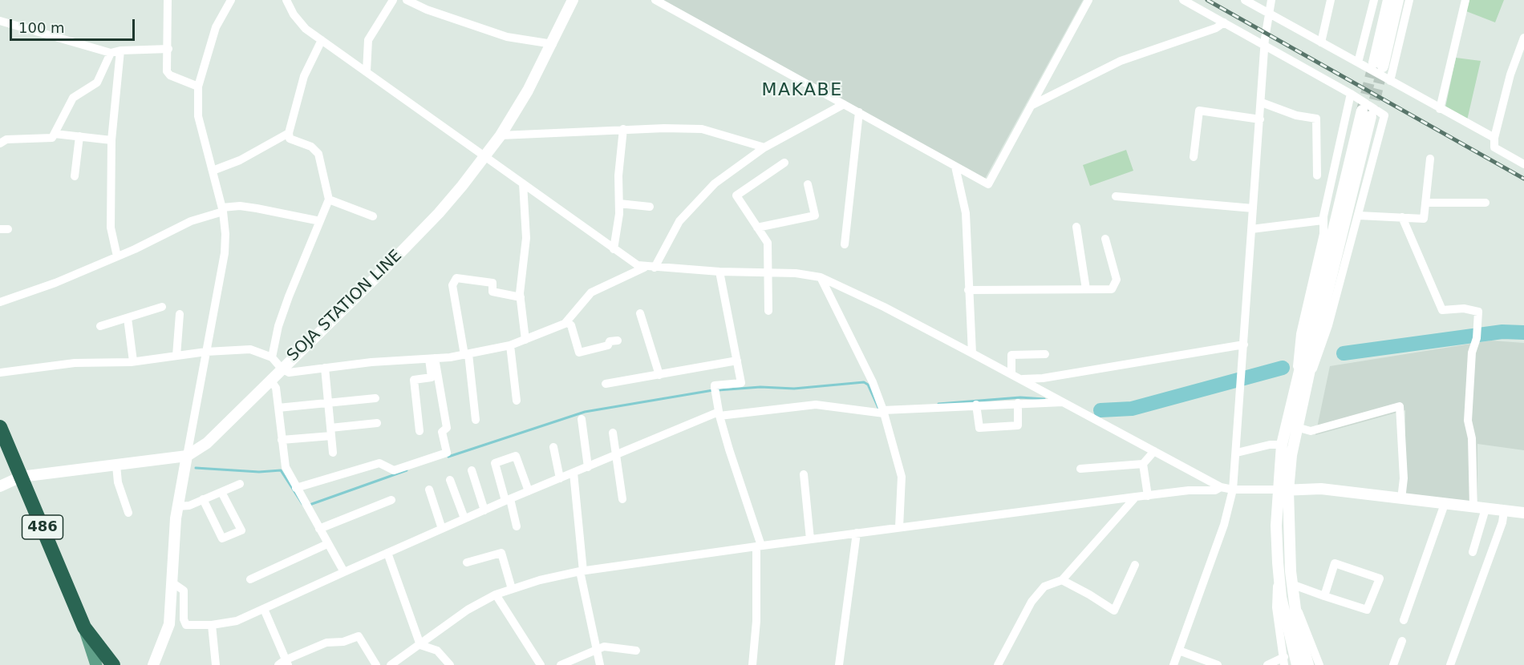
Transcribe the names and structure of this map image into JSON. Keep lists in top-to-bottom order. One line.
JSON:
{"streets":{"highway":["486"],"street":["SOJA STATION LINE"]},"crossings":[["SOJA STATION LINE","486"]],"districts":["MAKABE"],"scale_bar":"100 m"}
